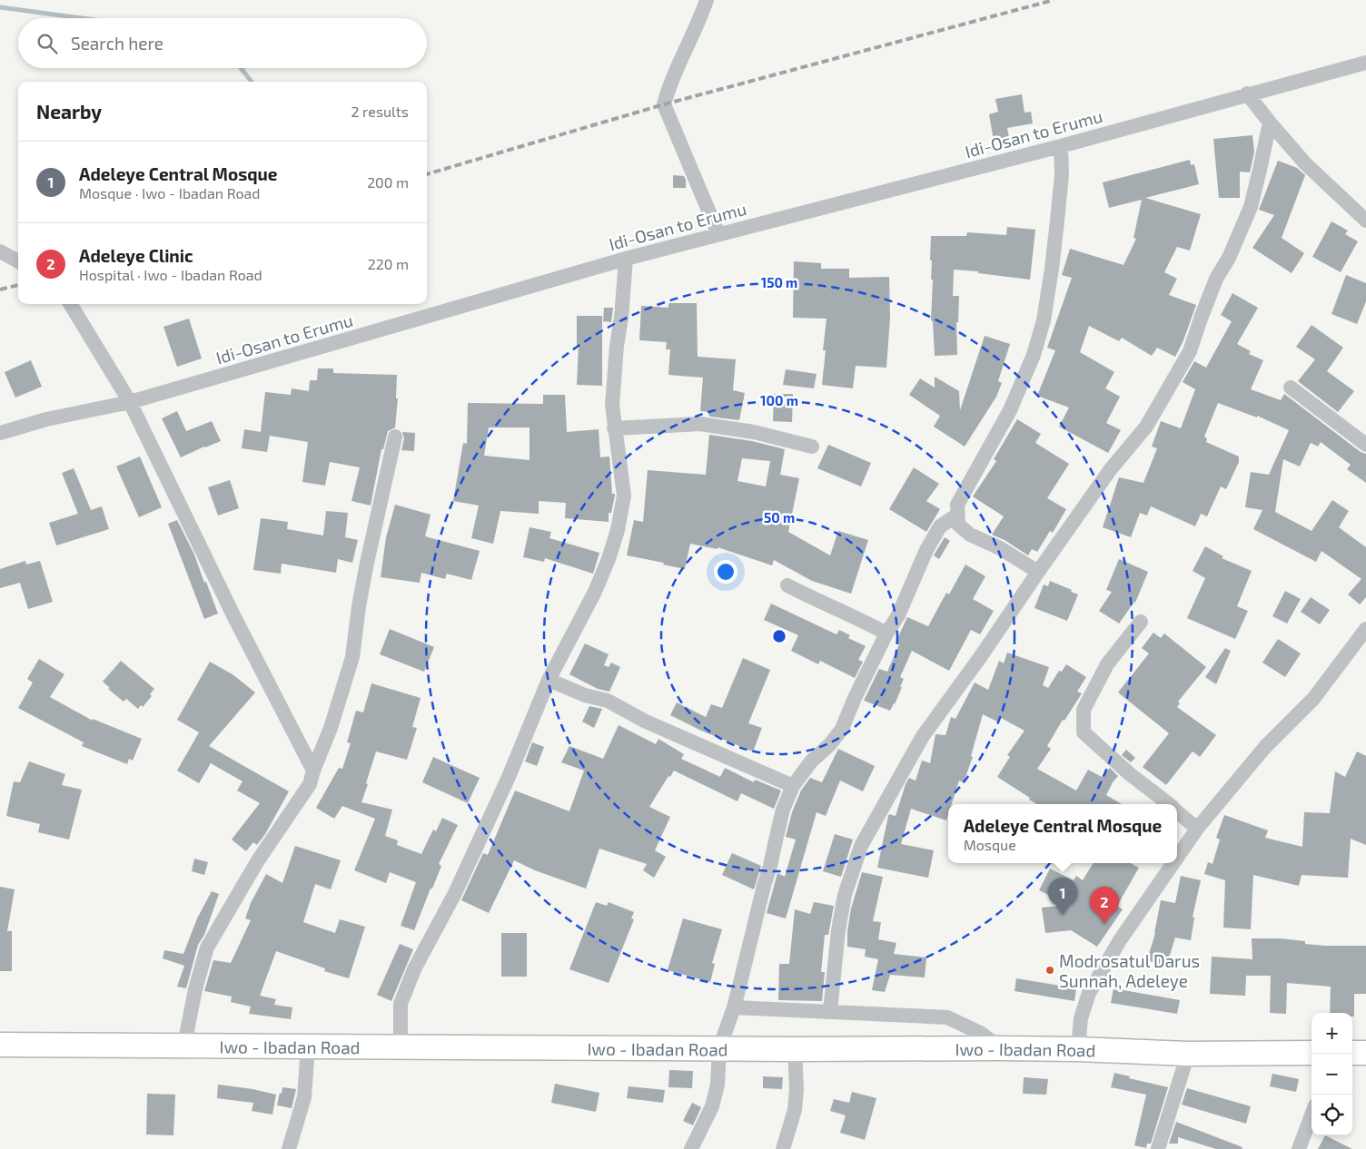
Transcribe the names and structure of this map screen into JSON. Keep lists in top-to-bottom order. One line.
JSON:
{"streets":{"main road":["Iwo - Ibadan Road"],"street":["Idi-Osan to Erumu"]},"places":["Modrosatul Darus Sunnah, Adeleye"],"page":{"search":"Search here","heading":["Nearby","2 results"],"list":[{"mark":"1","name":"Adeleye Central Mosque","note":"Mosque · Iwo - Ibadan Road","value":"200 m"},{"mark":"2","name":"Adeleye Clinic","note":"Hospital · Iwo - Ibadan Road","value":"220 m"}],"popup":["Adeleye Central Mosque","Mosque"],"pins":["1","2"],"map_buttons":["+","−"]},"rings":["150 m","100 m","50 m"]}
